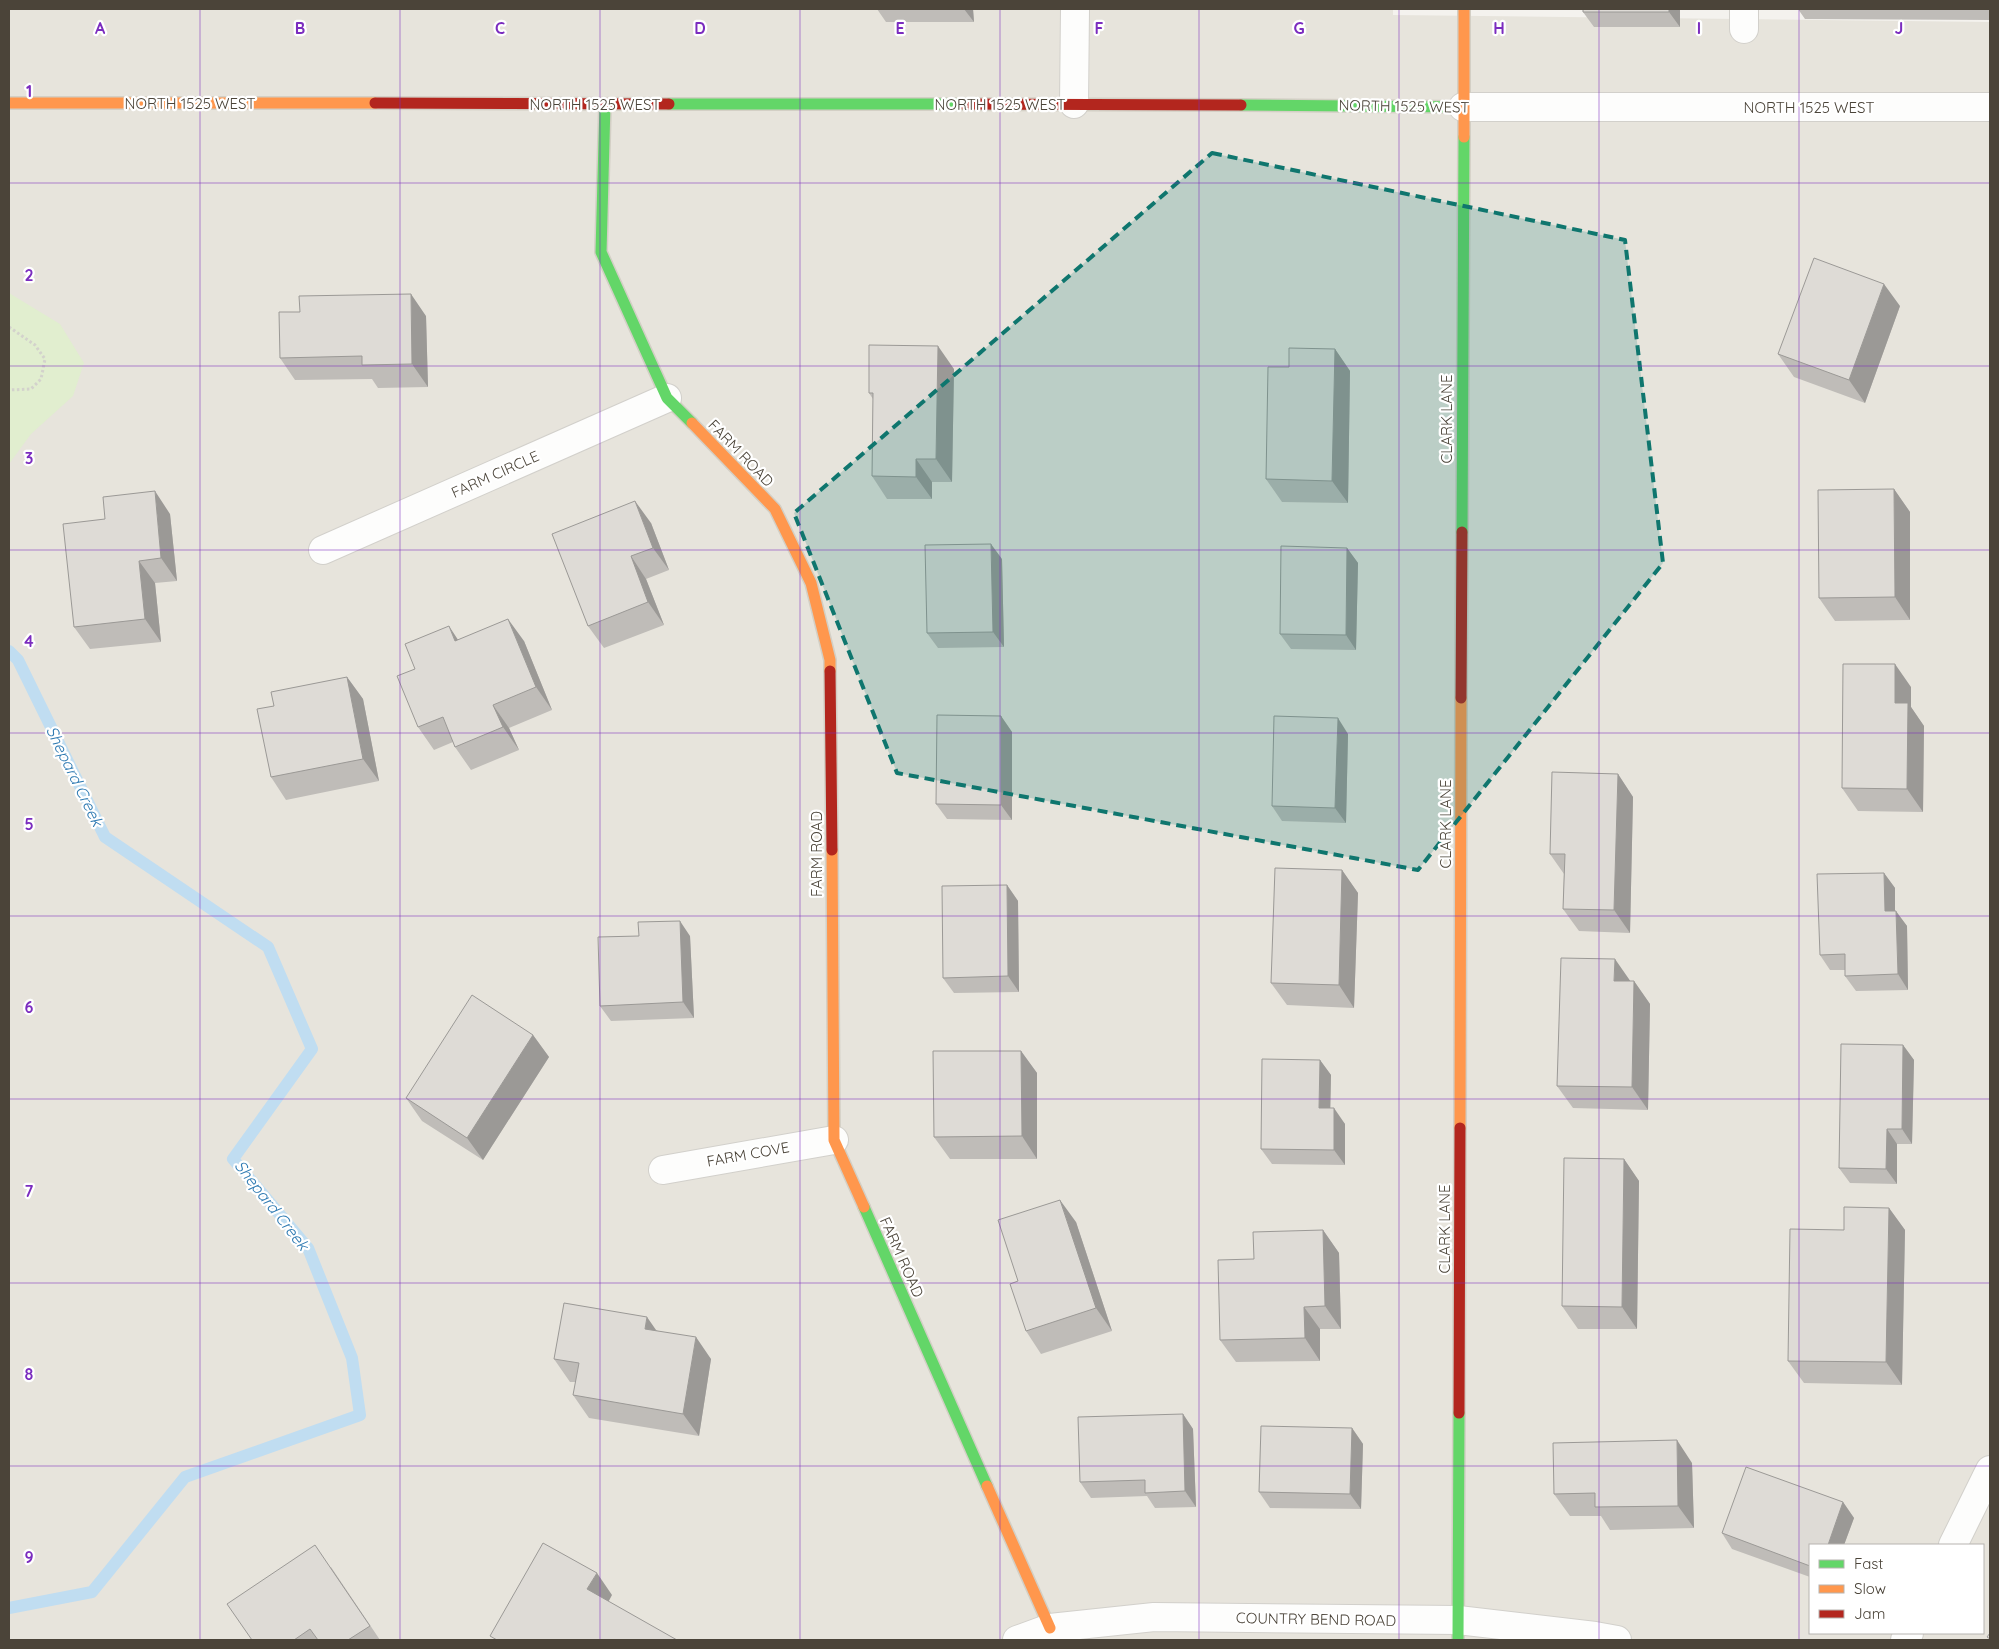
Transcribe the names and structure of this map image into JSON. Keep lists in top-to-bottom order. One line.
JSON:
{"streets":{"street":["NORTH 1525 WEST","CLARK LANE","FARM ROAD","FARM CIRCLE","FARM COVE","COUNTRY BEND ROAD"]},"crossings":[["NORTH 1525 WEST","CLARK LANE"],["NORTH 1525 WEST","FARM ROAD"],["CLARK LANE","COUNTRY BEND ROAD"],["FARM ROAD","FARM CIRCLE"],["FARM ROAD","FARM COVE"],["FARM ROAD","COUNTRY BEND ROAD"]],"water":["Shepard Creek"],"legend":["Fast","Slow","Jam"],"grid":{"columns":["A","B","C","D","E","F","G","H","I","J"],"rows":["1","2","3","4","5","6","7","8","9"]}}
